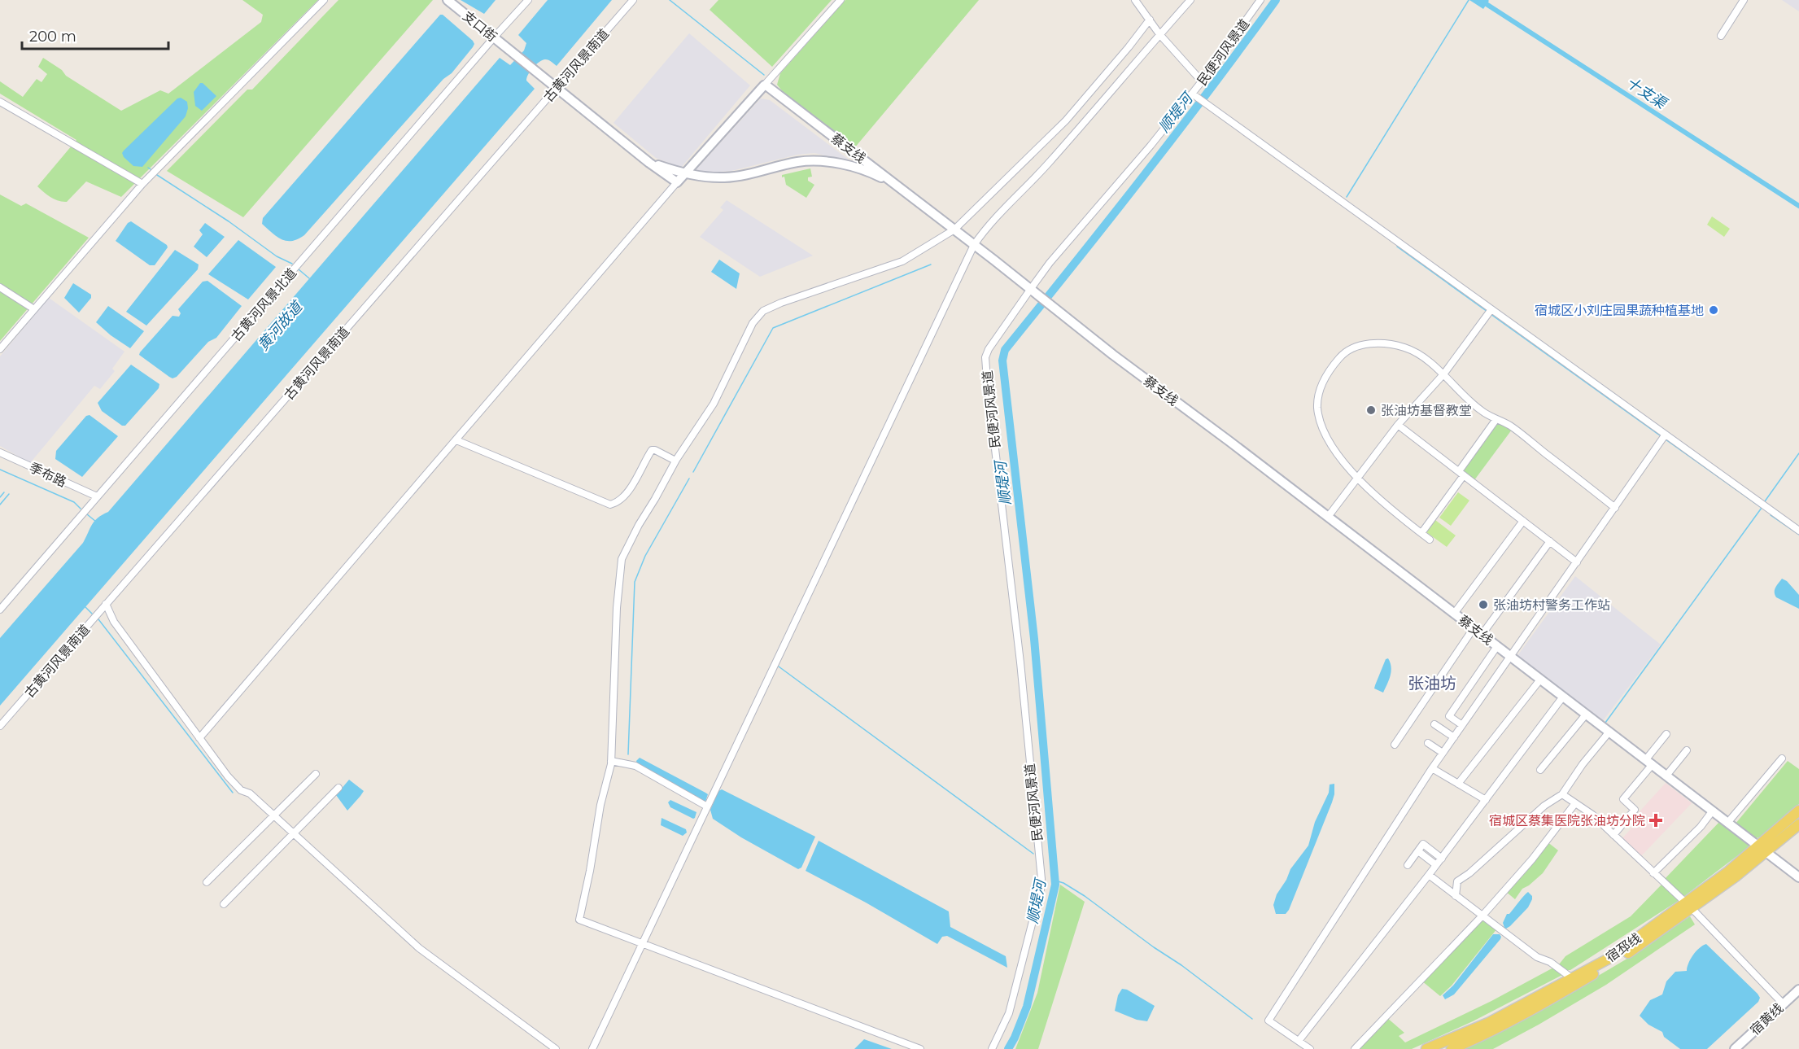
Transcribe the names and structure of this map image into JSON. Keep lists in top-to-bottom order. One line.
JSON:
{"streets":{"main road":["宿邳线"],"street":["支口街","民便河风景道","古黄河风景南道","蔡支线","古黄河风景北道","季布路","宿黄线"]},"crossings":[["支口街","古黄河风景南道"],["支口街","古黄河风景北道"],["民便河风景道","蔡支线"],["蔡支线","宿邳线"],["古黄河风景北道","季布路"]],"districts":["张油坊"],"water":["十支渠","顺堤河","黄河故道"],"places":{"other":["宿城区小刘庄园果蔬种植基地","张油坊基督教堂","张油坊村警务工作站"],"health":["宿城区蔡集医院张油坊分院"]},"scale_bar":"200 m"}
